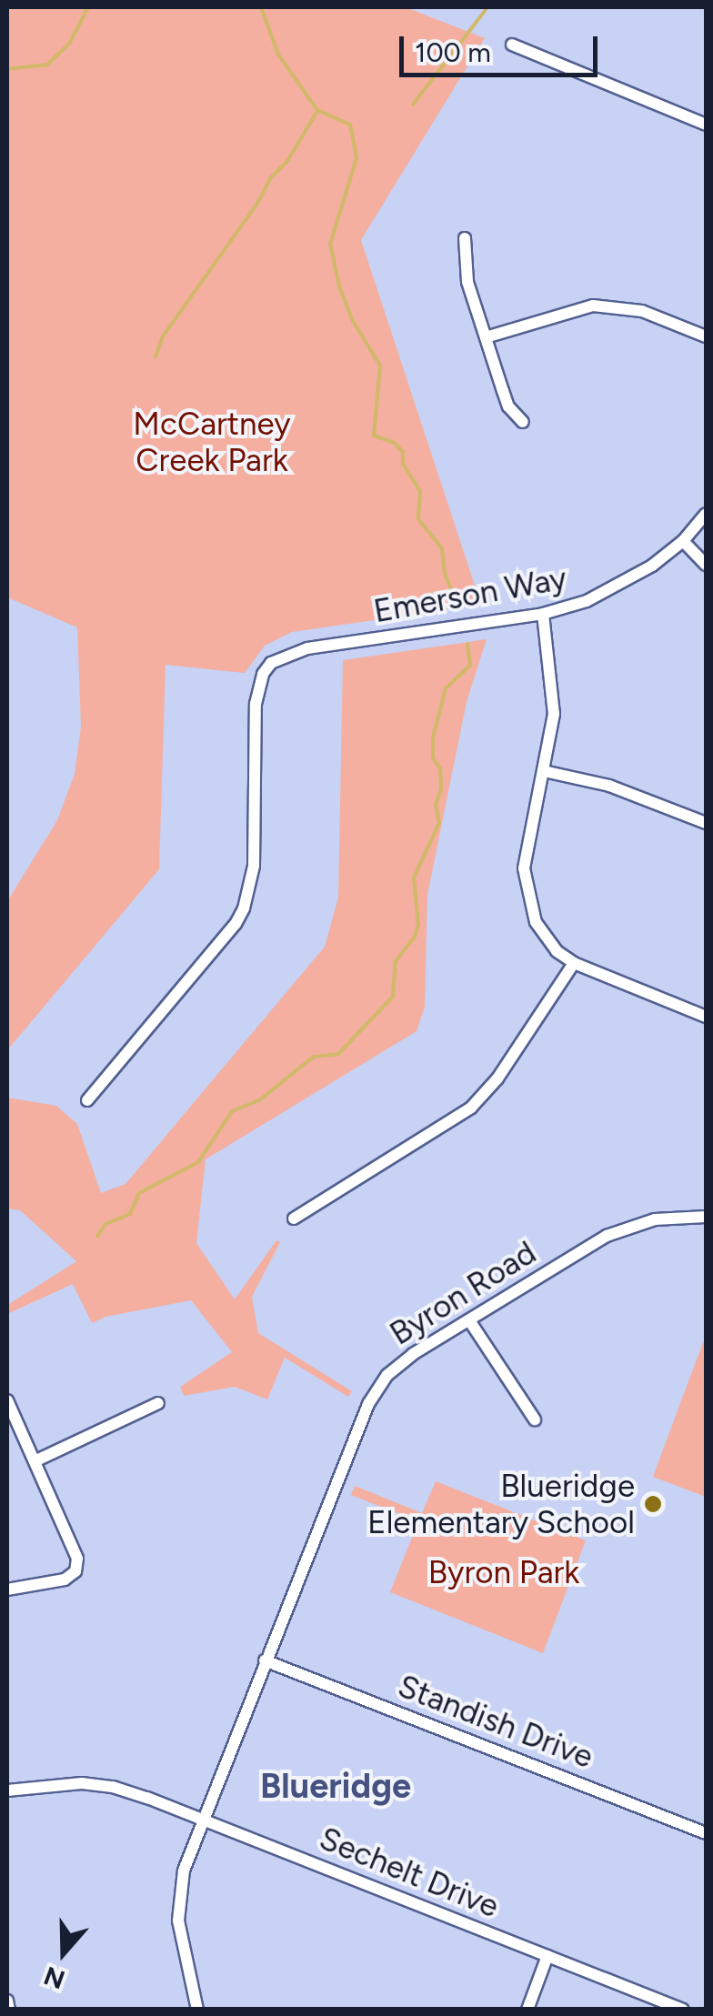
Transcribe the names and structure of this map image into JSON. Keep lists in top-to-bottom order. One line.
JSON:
{"streets":{"street":["Emerson Way","Byron Road","Standish Drive","Sechelt Drive"]},"crossings":[["Byron Road","Standish Drive"],["Byron Road","Sechelt Drive"]],"districts":["Blueridge"],"parks":["McCartney Creek Park","Byron Park"],"places":["Blueridge Elementary School"],"scale_bar":"100 m","north":"bottom"}
